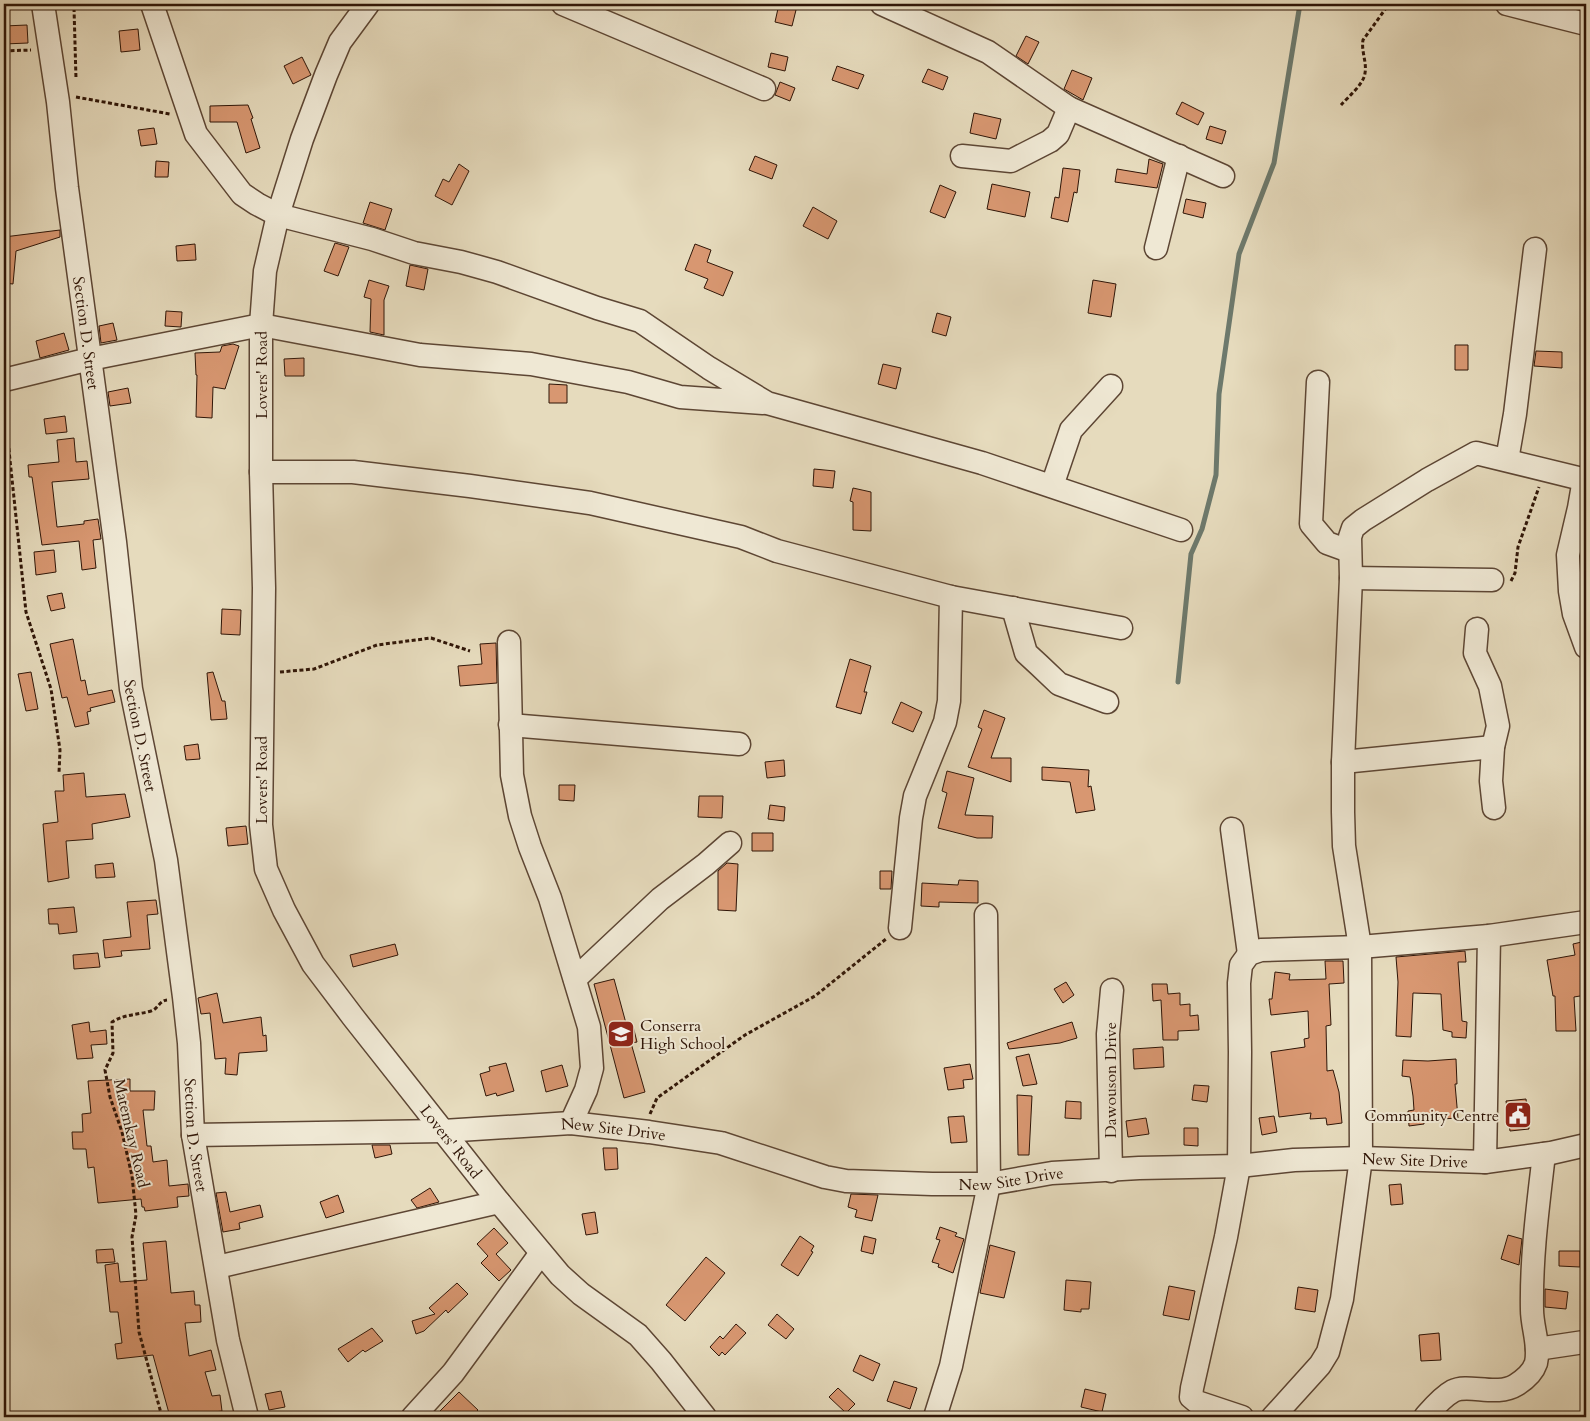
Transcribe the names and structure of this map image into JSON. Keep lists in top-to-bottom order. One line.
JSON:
{"streets":{"street":["Section D. Street","Lovers' Road","Dawouson Drive","New Site Drive"],"path":["Matemkay Road"]},"crossings":[["Section D. Street","New Site Drive"],["Section D. Street","Matemkay Road"],["Lovers' Road","New Site Drive"],["Dawouson Drive","New Site Drive"]],"places":{"school or university":["Conserra High School"],"public building":["Community Centre"]}}
